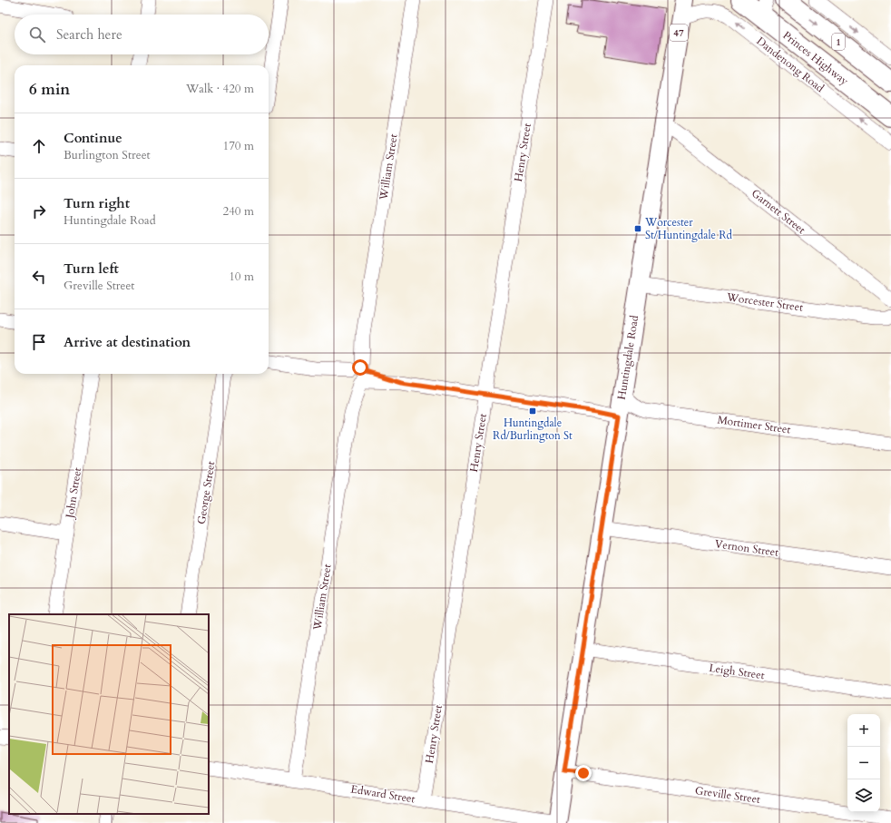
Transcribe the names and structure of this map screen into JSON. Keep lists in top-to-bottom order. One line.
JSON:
{"streets":{"highway":["1","Princes Highway"],"main road":["47","Huntingdale Road"],"street":["Dandenong Road","Henry Street","William Street","Garnett Street","Worcester Street","Mortimer Street","John Street","George Street","Vernon Street","Leigh Street","Edward Street","Greville Street"]},"crossings":[["Dandenong Road","Huntingdale Road"],["Henry Street","Edward Street"],["William Street","Edward Street"],["Garnett Street","Huntingdale Road"],["Worcester Street","Huntingdale Road"],["Huntingdale Road","Mortimer Street"],["Huntingdale Road","Vernon Street"],["Huntingdale Road","Leigh Street"],["Huntingdale Road","Edward Street"],["Huntingdale Road","Greville Street"]],"places":{"transit":["Worcester St/Huntingdale Rd","Huntingdale Rd/Burlington St"]},"page":{"search":"Search here","heading":["6 min","Walk · 420 m"],"list":[["Continue","Burlington Street","170 m"],["Turn right","Huntingdale Road","240 m"],["Turn left","Greville Street","10 m"],"Arrive at destination"],"map_buttons":["+","−"]}}
